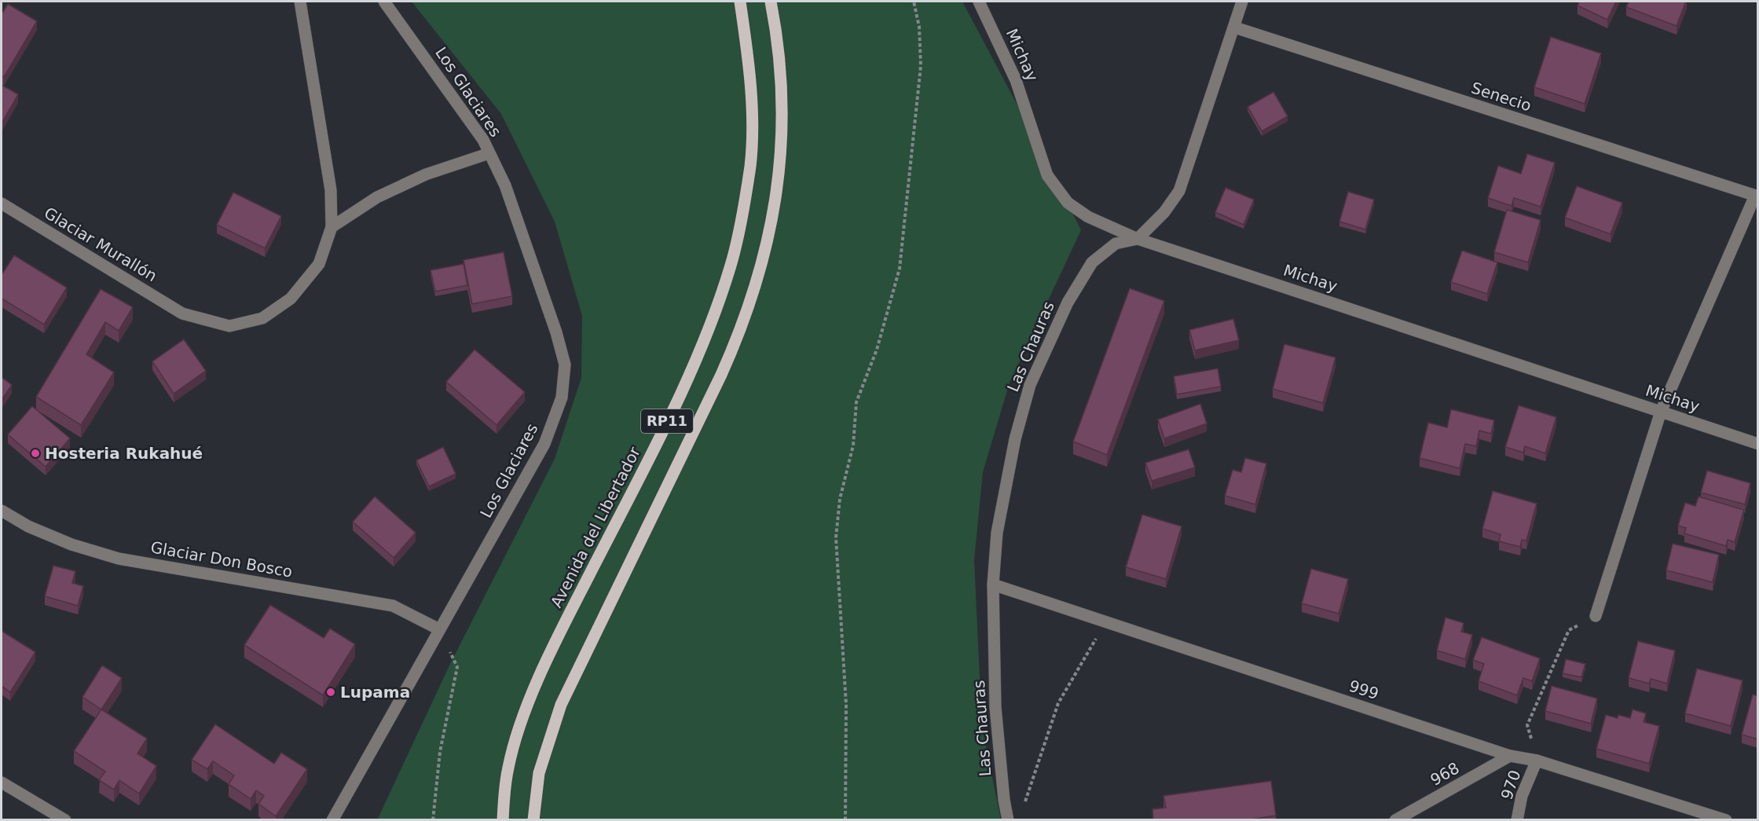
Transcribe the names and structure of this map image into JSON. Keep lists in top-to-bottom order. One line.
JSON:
{"streets":{"main road":["RP11","Avenida del Libertador"],"street":["Michay","Los Glaciares","Senecio","Glaciar Murallón","Las Chauras","Glaciar Don Bosco","999","968","970"]},"crossings":[["Michay","Las Chauras"],["Los Glaciares","Glaciar Don Bosco"],["Las Chauras","999"],["999","968"],["999","970"]],"places":["Hosteria Rukahué","Lupama"]}
